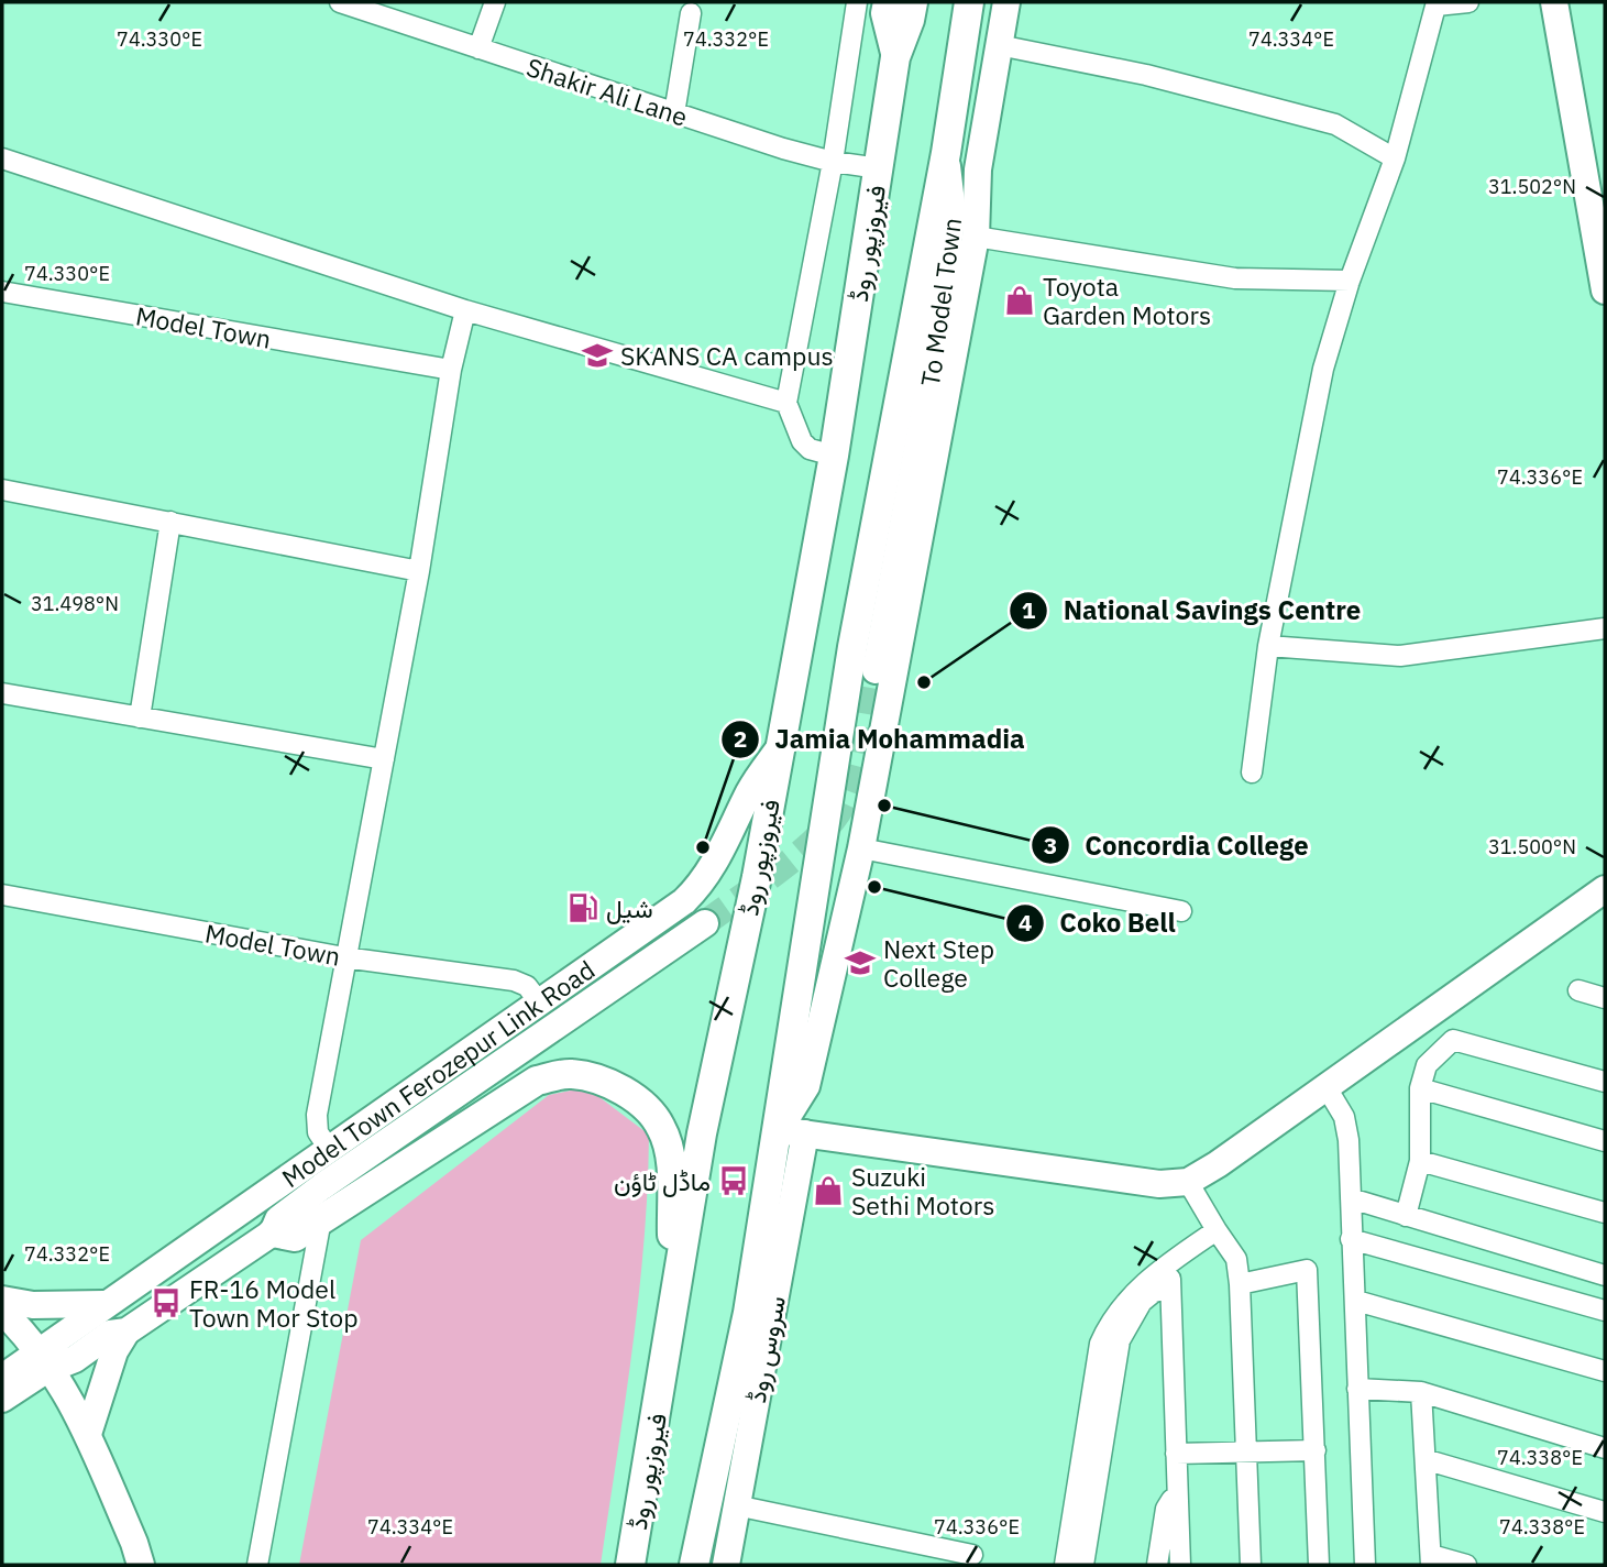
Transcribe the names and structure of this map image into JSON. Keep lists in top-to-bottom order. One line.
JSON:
{"streets":{"main road":["فیروزپور روڈ"],"street":["Shakir Ali Lane","To Model Town","Model Town","Model Town Ferozepur Link Road","سروس روڈ"]},"crossings":[["Shakir Ali Lane","فیروزپور روڈ"],["فیروزپور روڈ","Model Town Ferozepur Link Road"],["Model Town","Model Town Ferozepur Link Road"]],"places":{"shop":["Toyota Garden Motors","Suzuki Sethi Motors"],"school or university":["SKANS CA campus","Next Step College"],"other":["National Savings Centre","Concordia College","Jamia Mohammadia","Coko Bell"],"fuel station":["شیل"],"bus stop":["ماڈل ٹاؤن","FR-16 Model Town Mor Stop"]},"coordinates":["74.334°E","74.330°E","74.332°E","31.502°N","74.336°E","31.498°N","31.500°N","74.338°E"]}
